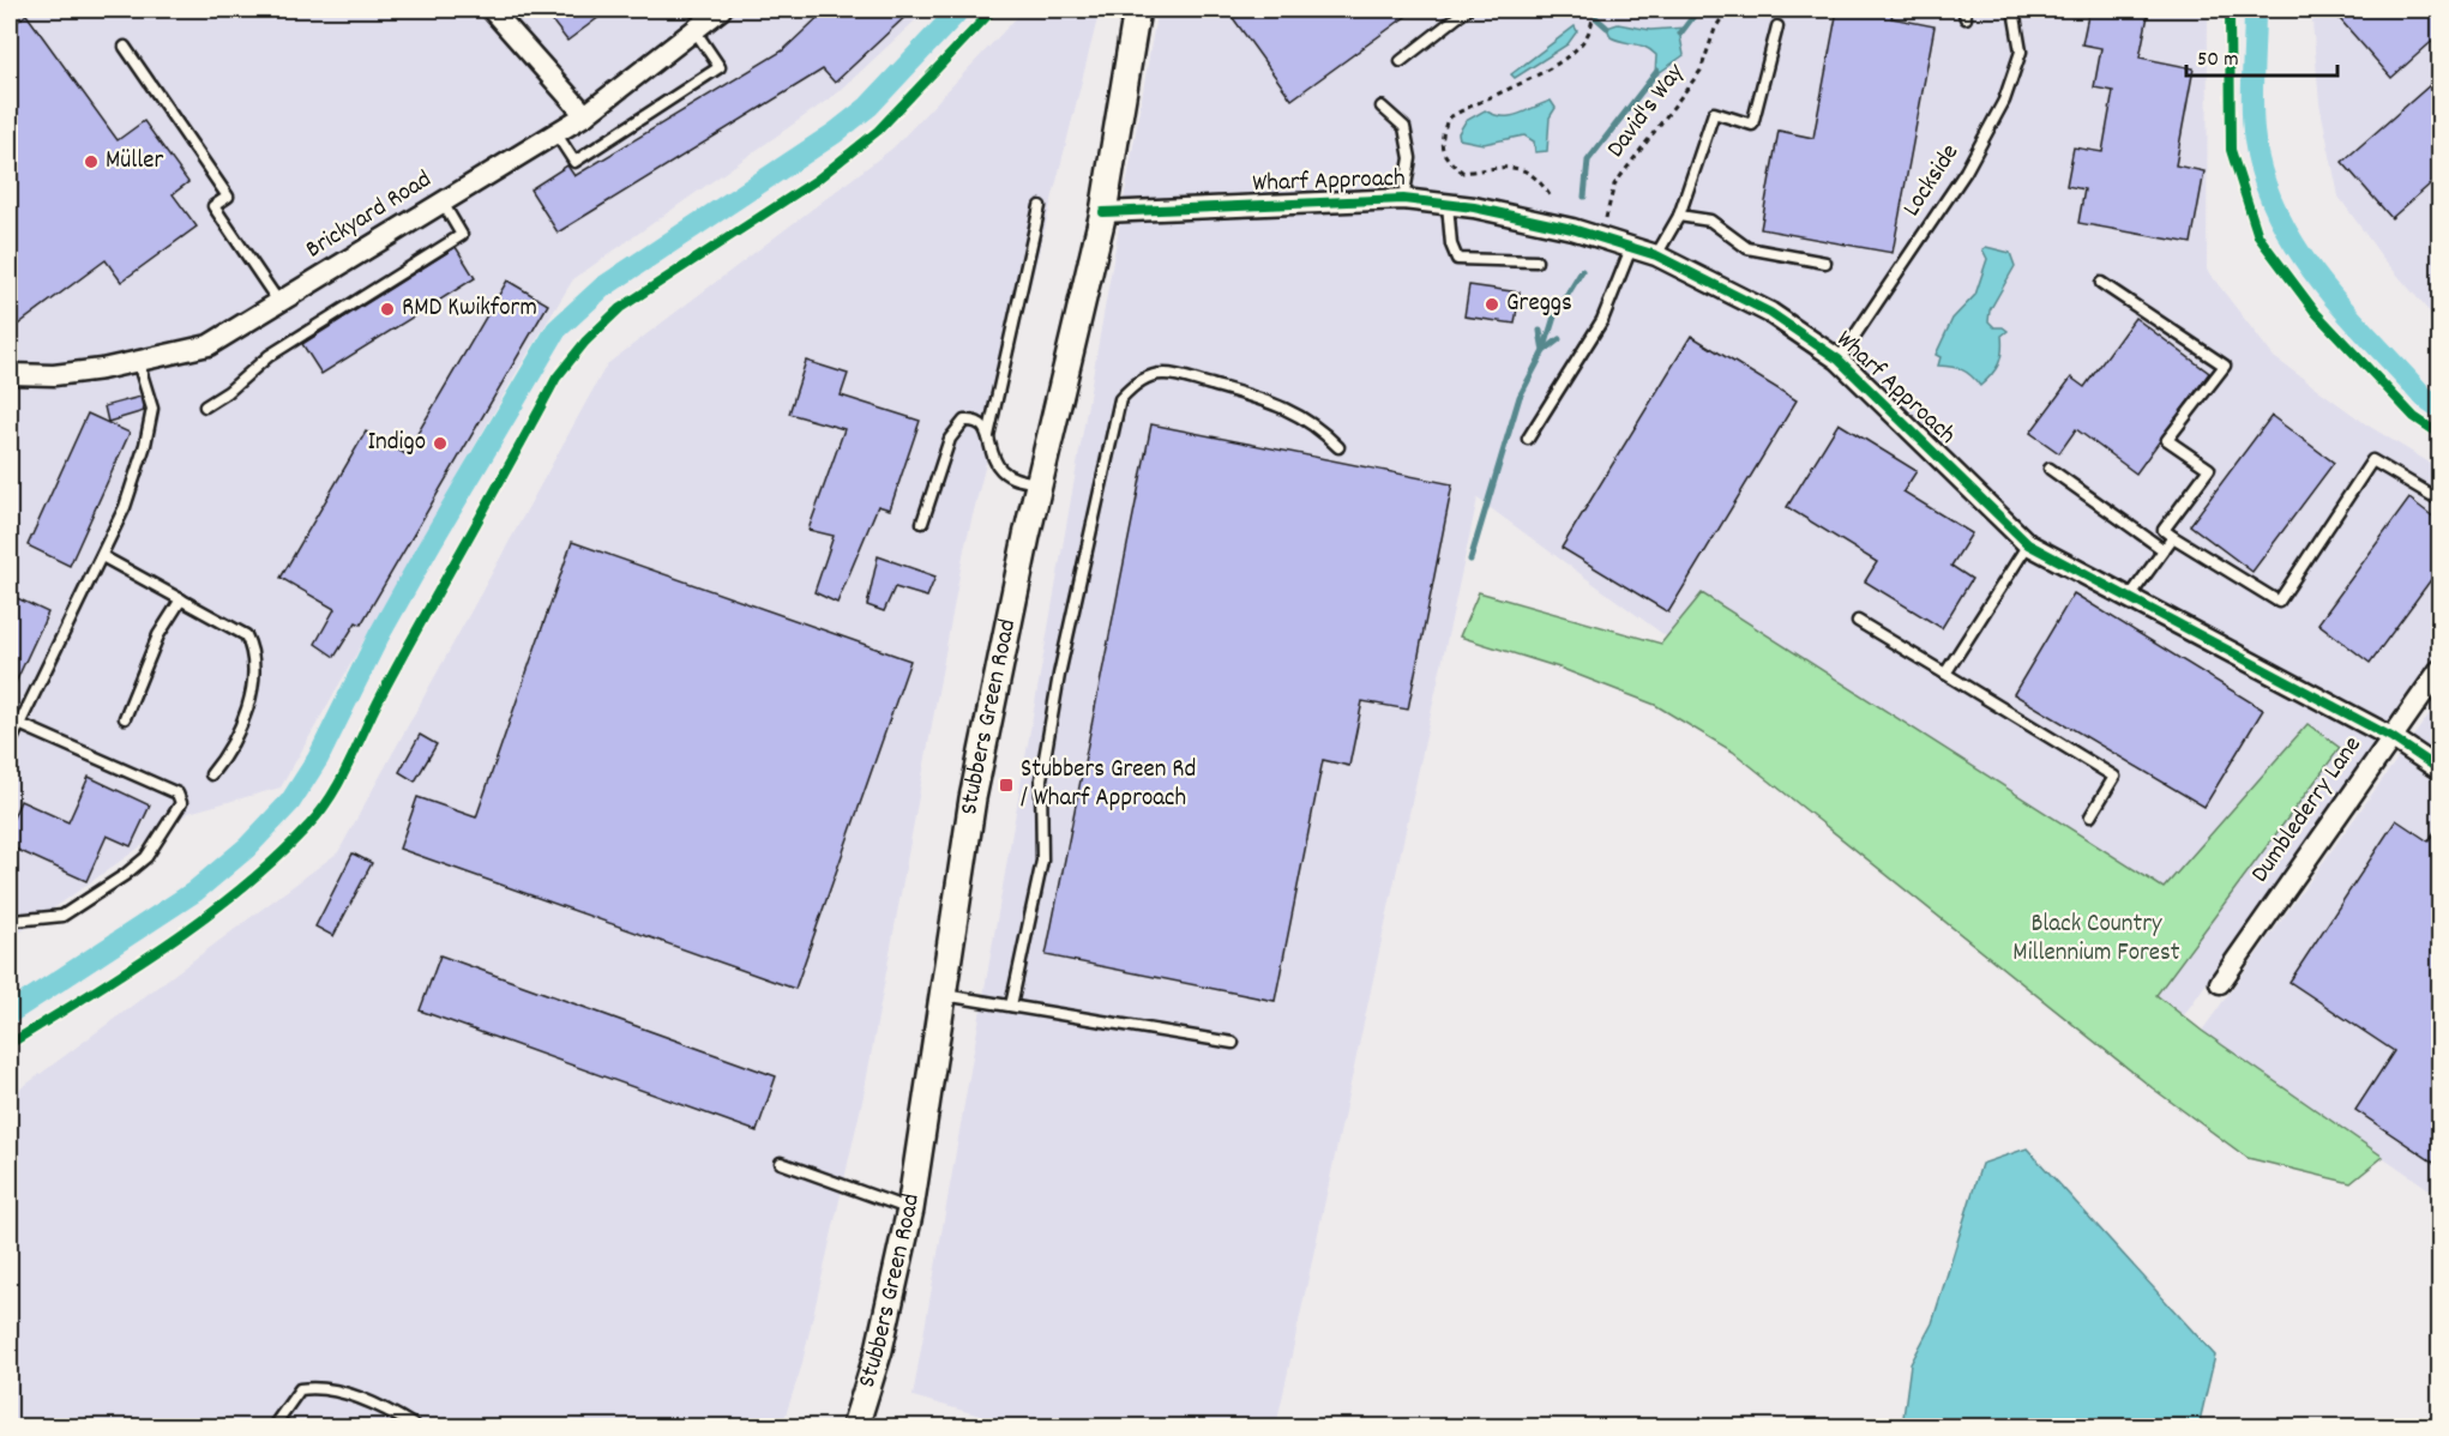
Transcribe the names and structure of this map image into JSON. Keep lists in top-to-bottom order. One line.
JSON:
{"streets":{"street":["Wharf Approach","Brickyard Road","Stubbers Green Road","Dumblederry Lane"],"lane":["Lockside"],"path":["David's Way"]},"crossings":[["David's Way","Wharf Approach"],["Lockside","Wharf Approach"],["Wharf Approach","Stubbers Green Road"],["Wharf Approach","Dumblederry Lane"]],"parks":["Black Country Millennium Forest"],"places":{"other":["Müller","Greggs","RMD Kwikform","Indigo"],"transit":["Stubbers Green Rd / Wharf Approach"]},"scale_bar":"50 m"}
